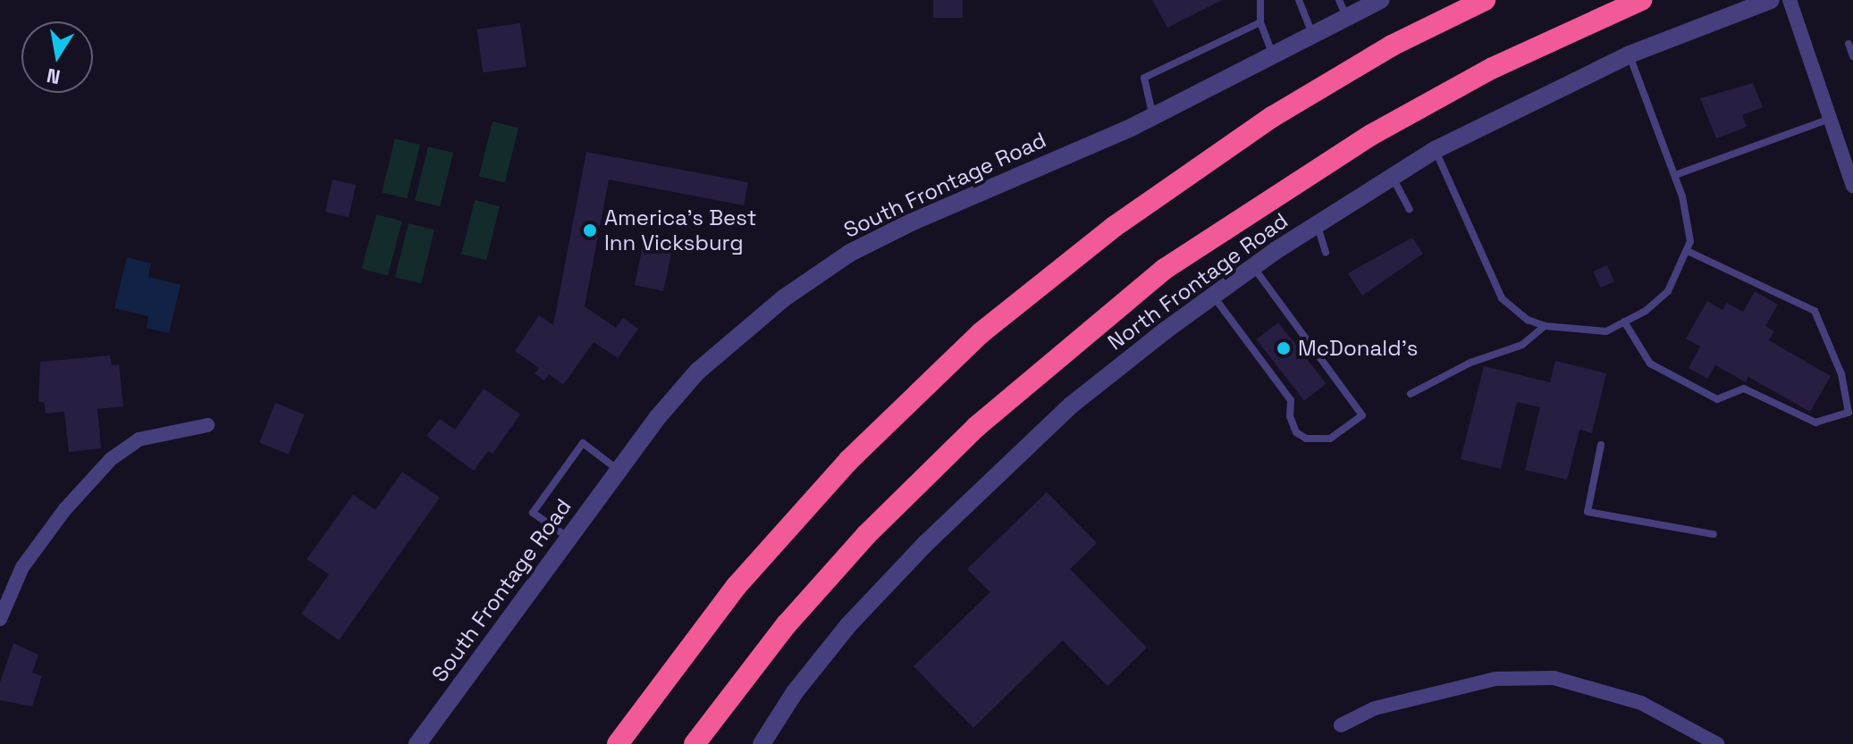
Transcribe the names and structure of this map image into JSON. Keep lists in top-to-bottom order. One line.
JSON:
{"streets":{"street":["South Frontage Road","North Frontage Road"]},"places":["America’s Best Inn Vicksburg","McDonald's"],"north":"bottom"}
